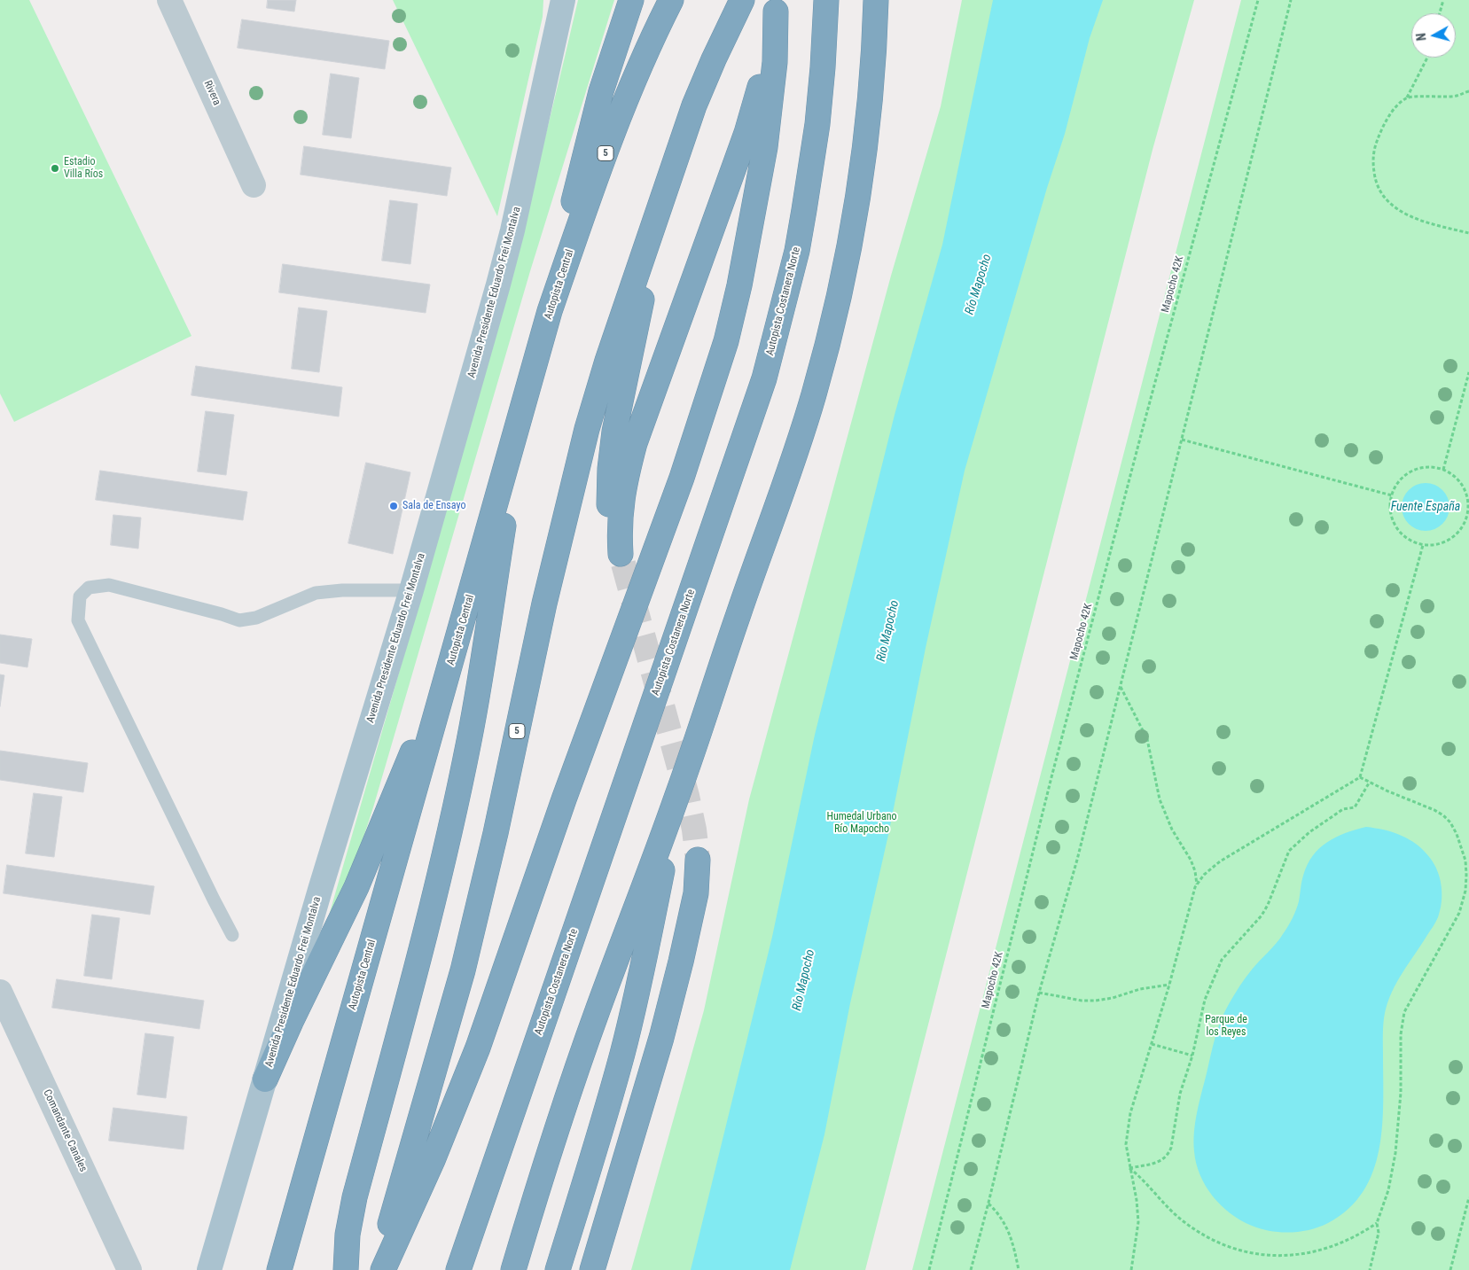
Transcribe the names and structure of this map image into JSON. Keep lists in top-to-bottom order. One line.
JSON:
{"streets":{"highway":["5","Autopista Central","Autopista Costanera Norte"],"main road":["Avenida Presidente Eduardo Frei Montalva"],"street":["Rivera","Comandante Canales"],"path":["Mapocho 42K"]},"water":["Río Mapocho","Fuente España"],"parks":["Humedal Urbano Río Mapocho","Parque de los Reyes"],"places":["Estadio Villa Ríos","Sala de Ensayo"],"north":"left"}
